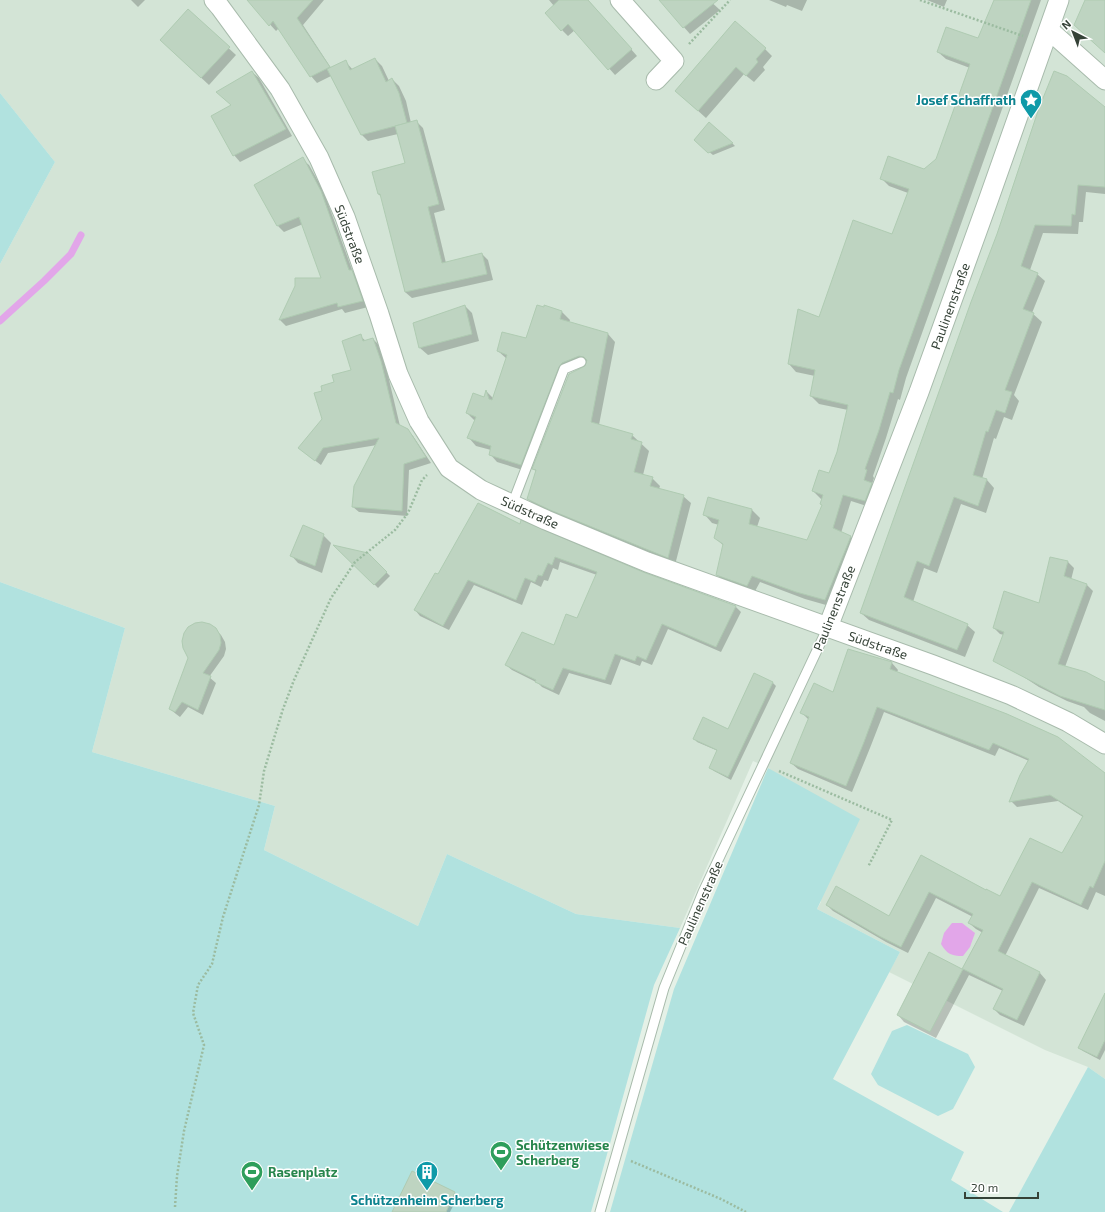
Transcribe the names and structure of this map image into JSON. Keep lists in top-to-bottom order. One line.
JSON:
{"streets":{"street":["Südstraße","Paulinenstraße"]},"crossings":[["Südstraße","Paulinenstraße"]],"places":{"place":["Josef Schaffrath"],"sports":["Schützenwiese Scherberg","Rasenplatz"],"building":["Schützenheim Scherberg"]},"scale_bar":"20 m","north":"top left"}
